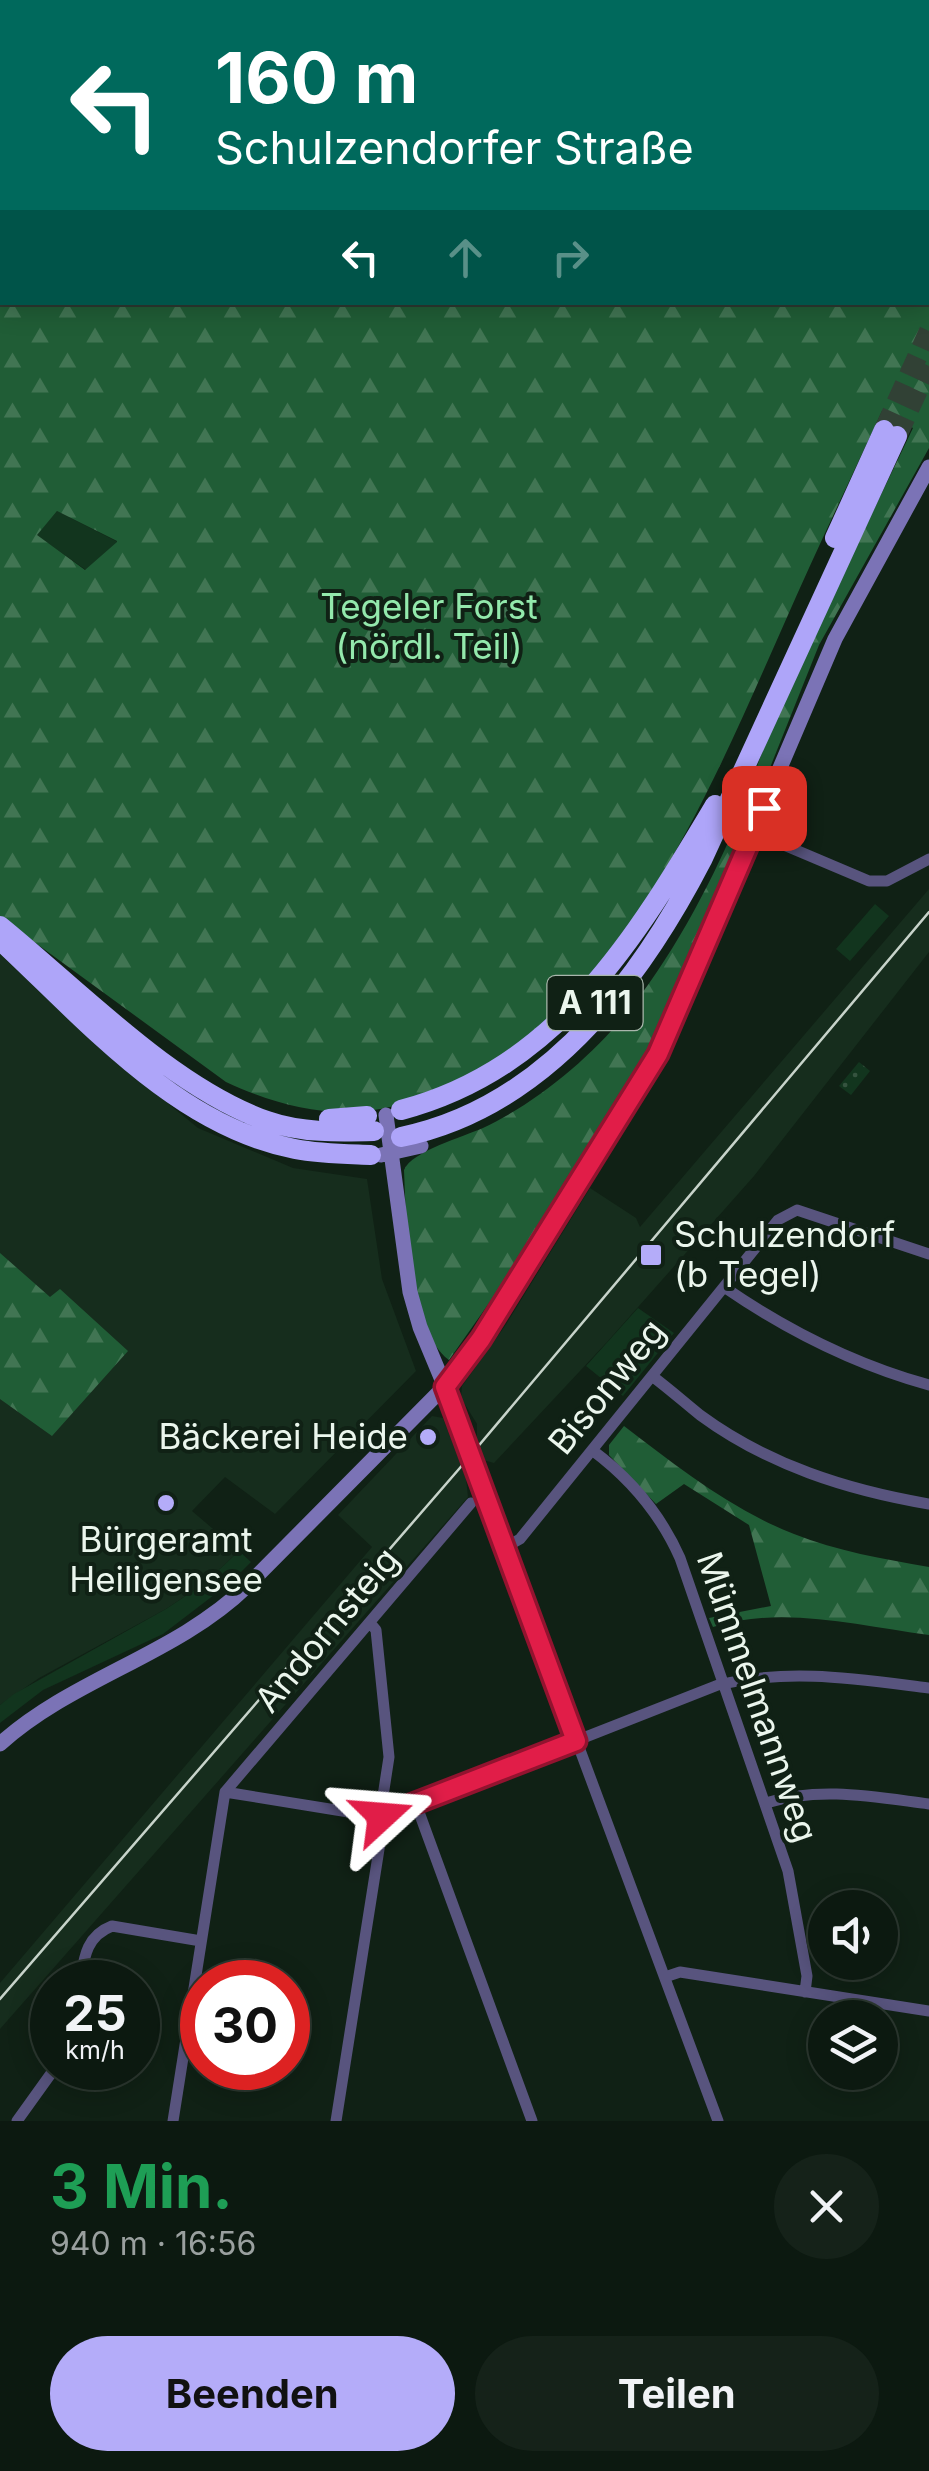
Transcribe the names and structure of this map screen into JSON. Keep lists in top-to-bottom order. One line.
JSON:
{"streets":{"highway":["A 111"],"street":["Bisonweg","Andornsteig","Mümmelmannweg"]},"crossings":[["Bisonweg","Mümmelmannweg"]],"parks":["Tegeler Forst (nördl. Teil)"],"places":{"transit":["Schulzendorf (b Tegel)"],"other":["Bäckerei Heide","Bürgeramt Heiligensee"]},"page":{"turn":["160 m","Schulzendorfer Straße"],"speed":"25 km/h","limit":"30","heading":["3 Min.","940 m · 16:56"],"buttons":["Beenden","Teilen"]}}
